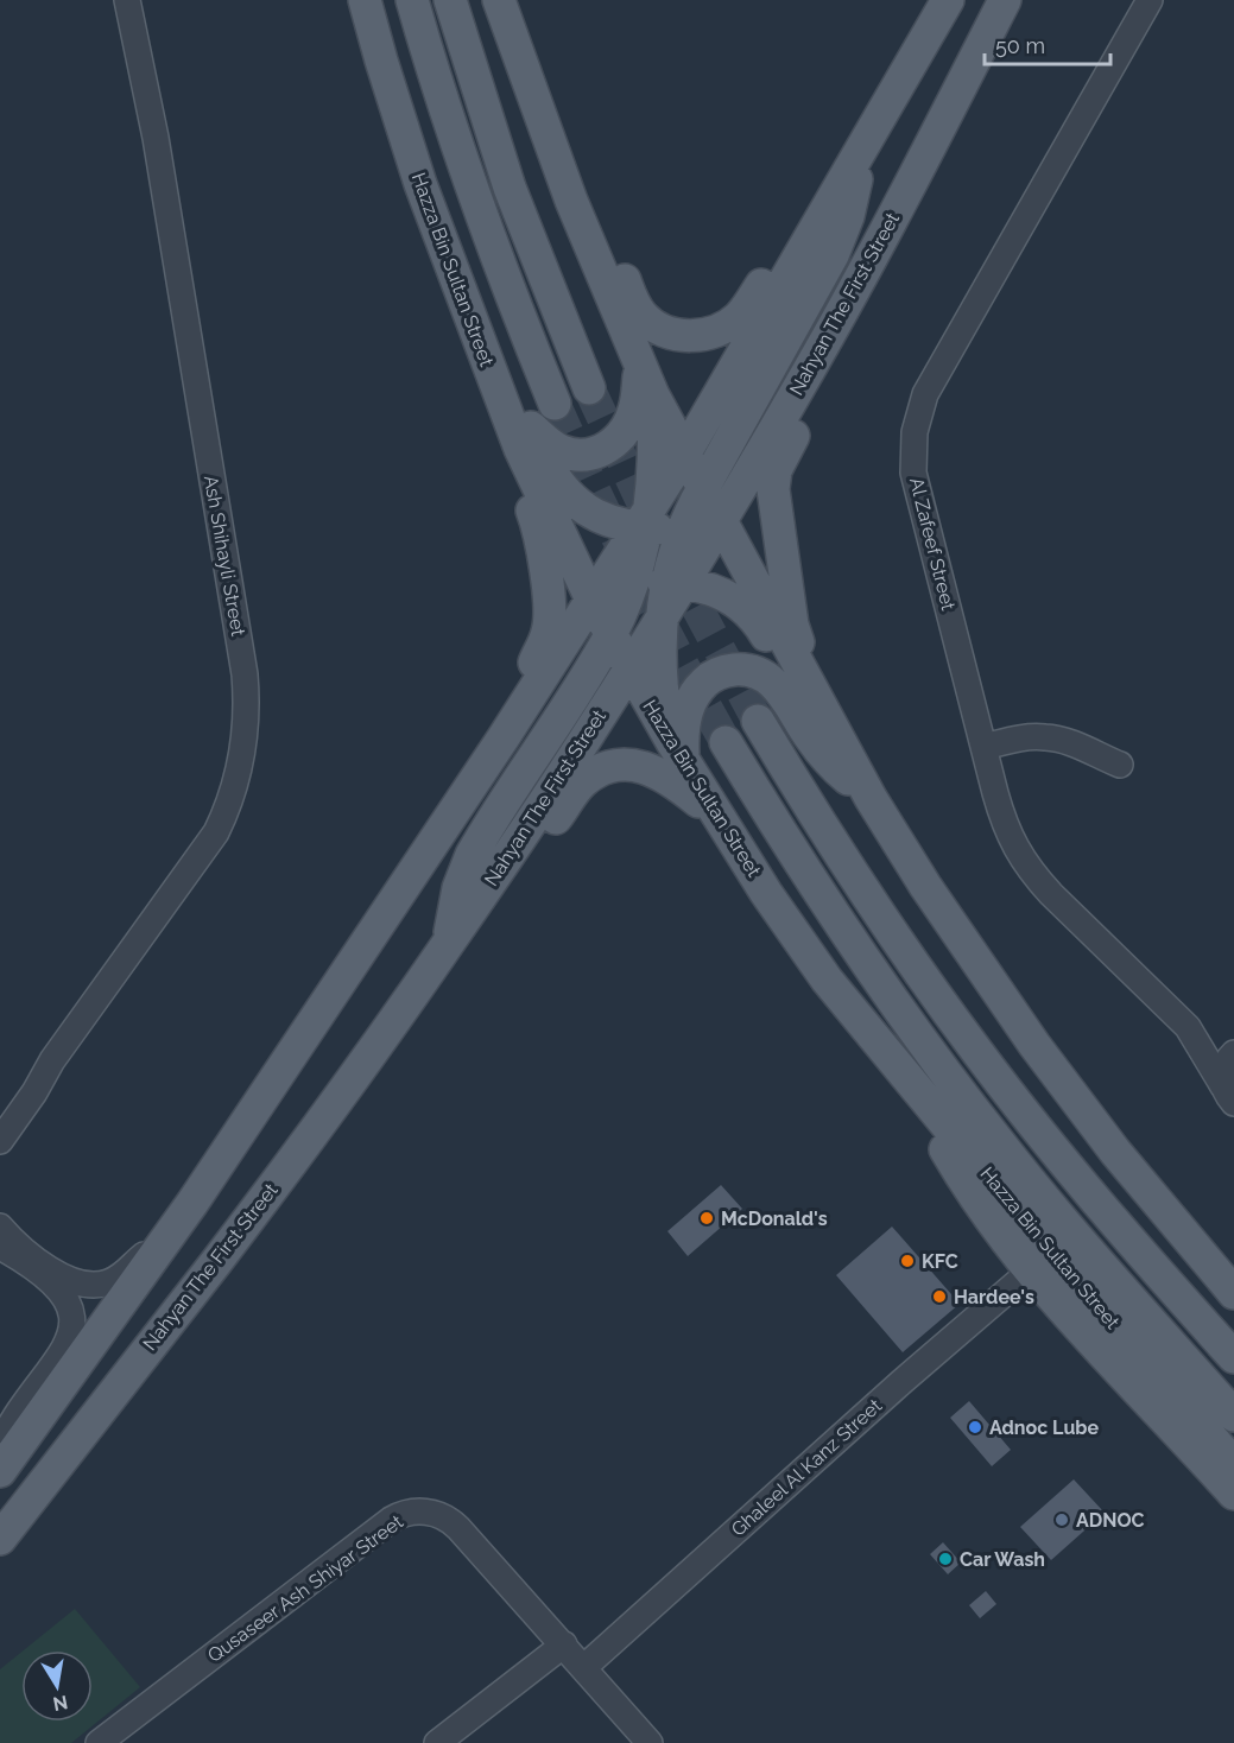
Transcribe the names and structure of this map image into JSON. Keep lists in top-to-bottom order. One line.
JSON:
{"streets":{"main road":["Hazza Bin Sultan Street","Nahyan The First Street"],"street":["Al Zafeef Street","Ash Shihayli Street","Ghaleel Al Kanz Street","Qusaseer Ash Shiyar Street"]},"crossings":[["Hazza Bin Sultan Street","Nahyan The First Street"],["Ghaleel Al Kanz Street","Qusaseer Ash Shiyar Street"]],"places":["McDonald's","KFC","Hardee's","Adnoc Lube","ADNOC","Car Wash"],"scale_bar":"50 m","north":"bottom"}
